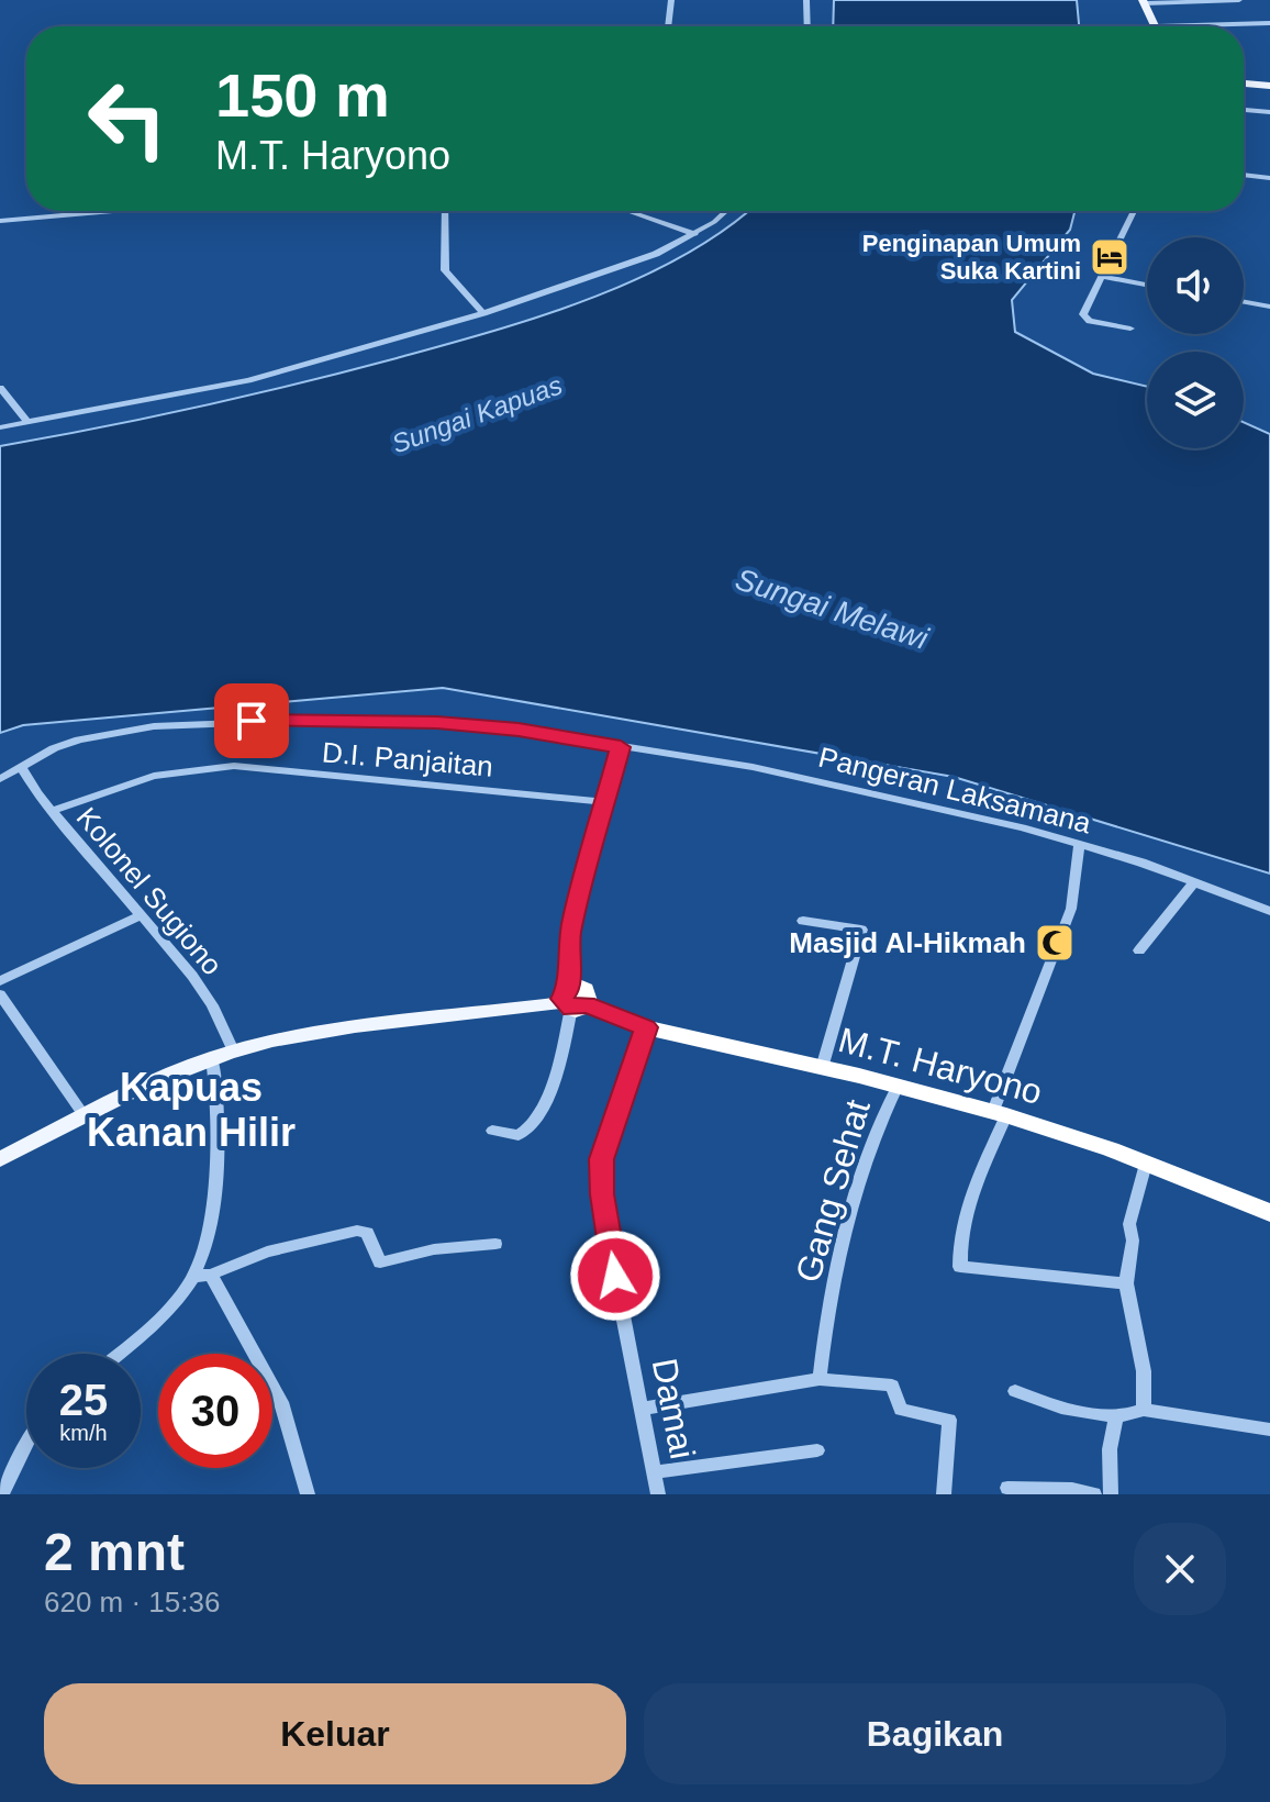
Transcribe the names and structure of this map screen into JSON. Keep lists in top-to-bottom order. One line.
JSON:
{"streets":{"highway":["M.T. Haryono"],"street":["D.I. Panjaitan","Pangeran Laksamana","Kolonel Sugiono","Gang Sehat","Damai"]},"crossings":[["D.I. Panjaitan","Kolonel Sugiono"],["Pangeran Laksamana","Kolonel Sugiono"],["Kolonel Sugiono","M.T. Haryono"],["M.T. Haryono","Gang Sehat"],["M.T. Haryono","Damai"]],"districts":["Kapuas Kanan Hilir"],"water":["Sungai Kapuas","Sungai Melawi"],"places":{"hotel":["Penginapan Umum Suka Kartini"],"mosque":["Masjid Al-Hikmah"]},"page":{"turn":["150 m","M.T. Haryono"],"speed":"25 km/h","limit":"30","heading":["2 mnt","620 m · 15:36"],"buttons":["Keluar","Bagikan"]}}
